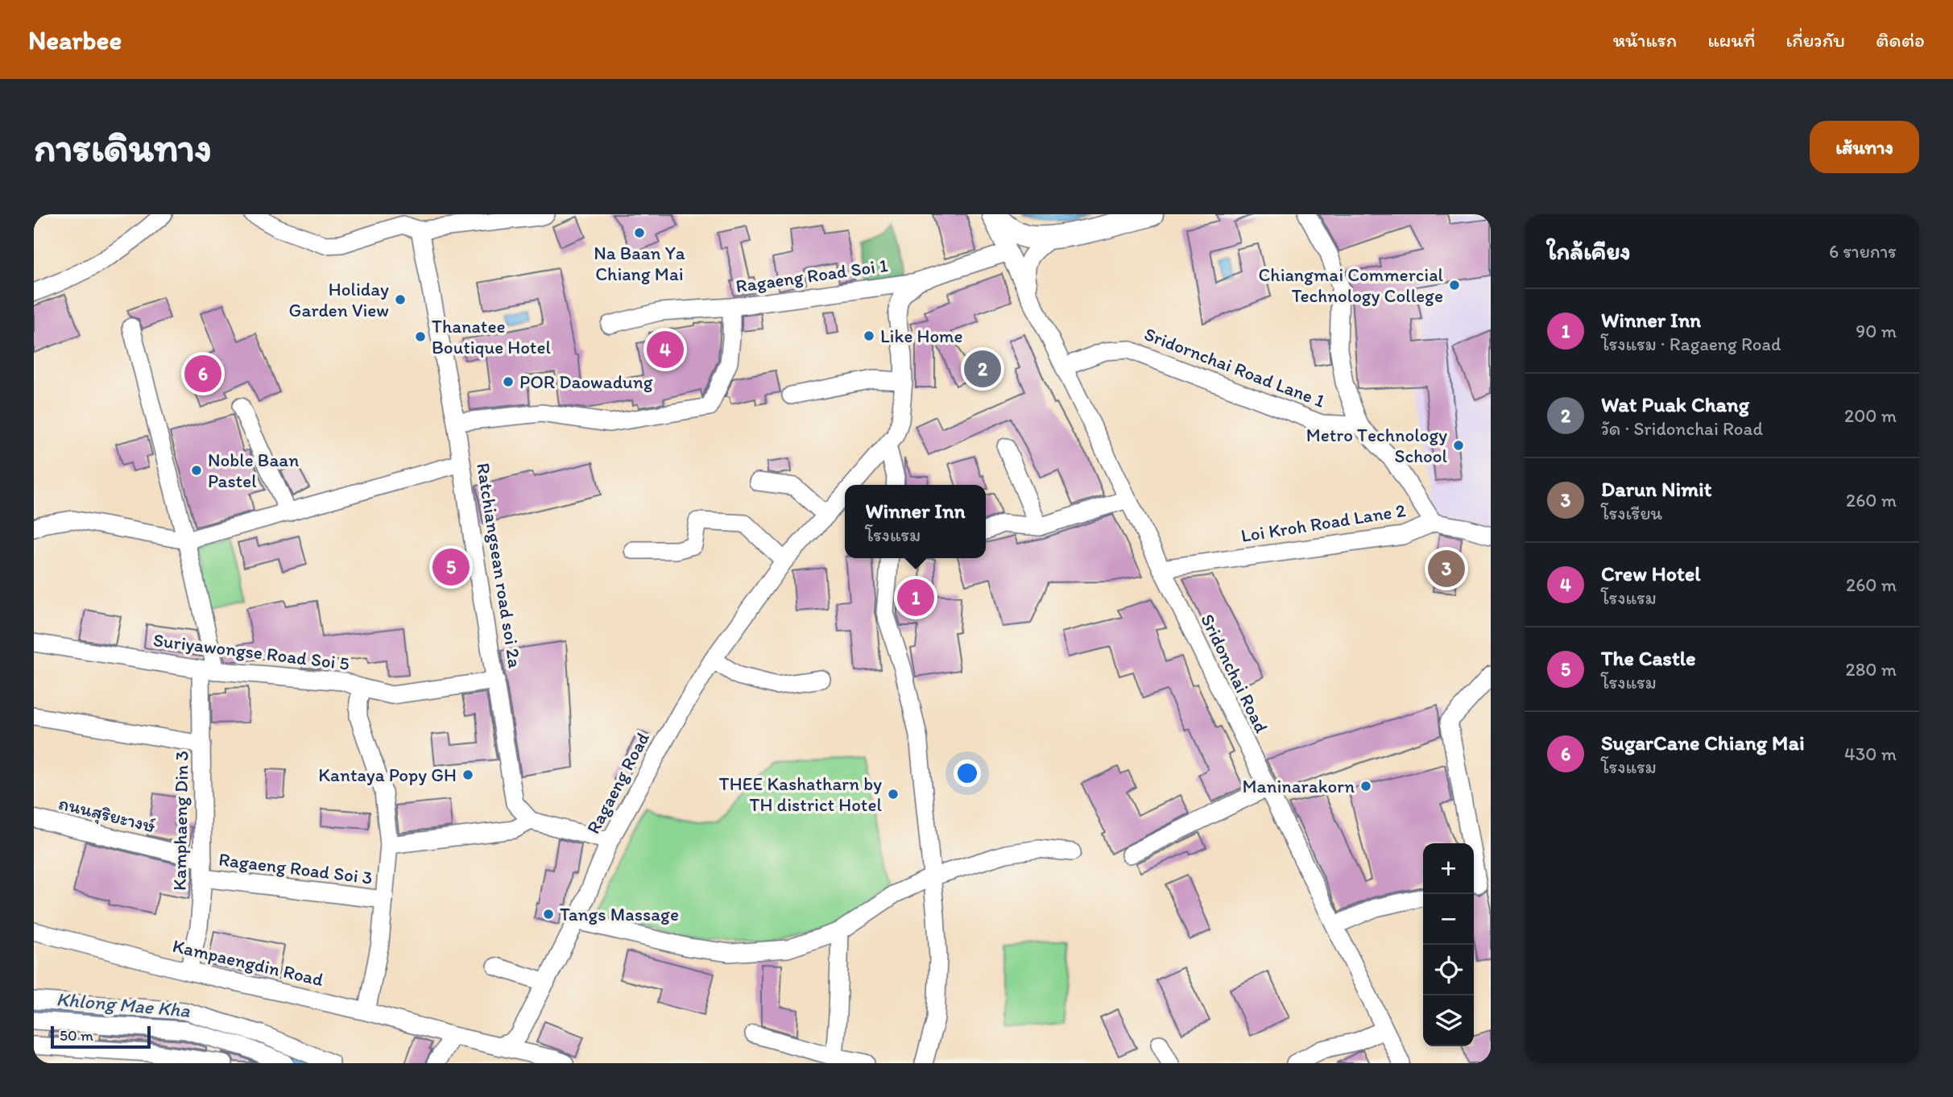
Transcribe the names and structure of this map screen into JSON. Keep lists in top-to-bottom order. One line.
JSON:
{"streets":{"street":["Ragaeng Road Soi 1","Sridornchai Road Lane 1","Loi Kroh Road Lane 2","Ratchiangsean road soi 2a","Suriyawongse Road Soi 5","Sridonchai Road","Ragaeng Road","ถนนสุริยะางษ์","Kamphaeng Din 3","Ragaeng Road Soi 3","Kampaengdin Road"]},"crossings":[["Ragaeng Road Soi 1","Ratchiangsean road soi 2a"],["Ragaeng Road Soi 1","Ragaeng Road"],["Sridornchai Road Lane 1","Sridonchai Road"],["Loi Kroh Road Lane 2","Sridonchai Road"],["Ratchiangsean road soi 2a","Suriyawongse Road Soi 5"],["Suriyawongse Road Soi 5","Kamphaeng Din 3"],["ถนนสุริยะางษ์","Kamphaeng Din 3"],["Kamphaeng Din 3","Ragaeng Road Soi 3"],["Kamphaeng Din 3","Kampaengdin Road"]],"water":["Khlong Mae Kha"],"places":["Na Baan Ya Chiang Mai","Chiangmai Commercial Technology College","Holiday Garden View","Like Home","Thanatee Boutique Hotel","POR Daowadung","Metro Technology School","Noble Baan Pastel","Kantaya Popy GH","Maninarakorn","THEE Kashatharn by TH district Hotel","Tangs Massage"],"scale_bar":"50 m","page":{"header":"Nearbee","nav":["หน้าแรก","แผนที่","เกี่ยวกับ","ติดต่อ"],"buttons":"เส้นทาง","title":"การเดินทาง","heading":["ใกล้เคียง","6 รายการ"],"list":[{"mark":"1","name":"Winner Inn","note":"โรงแรม · Ragaeng Road","value":"90 m"},{"mark":"2","name":"Wat Puak Chang","note":"วัด · Sridonchai Road","value":"200 m"},{"mark":"3","name":"Darun Nimit","note":"โรงเรียน","value":"260 m"},{"mark":"4","name":"Crew Hotel","note":"โรงแรม","value":"260 m"},{"mark":"5","name":"The Castle","note":"โรงแรม","value":"280 m"},{"mark":"6","name":"SugarCane Chiang Mai","note":"โรงแรม","value":"430 m"}],"pins":["4","2","6","5","3","1"],"popup":["Winner Inn","โรงแรม"],"map_buttons":["+","−"],"scale":"50 m"}}
